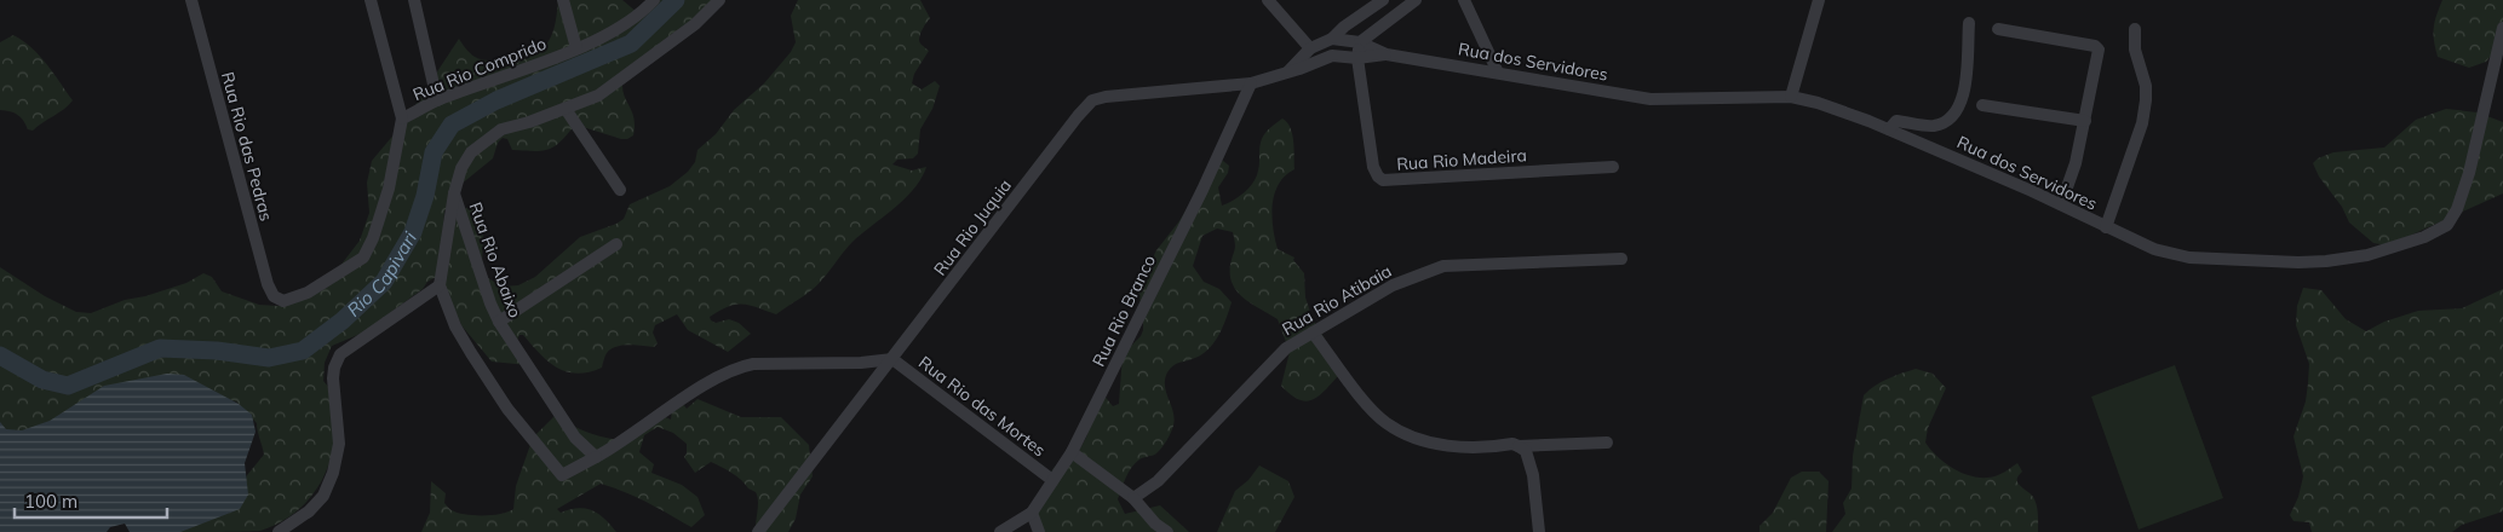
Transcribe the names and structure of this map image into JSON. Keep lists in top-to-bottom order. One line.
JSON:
{"streets":{"street":["Rua dos Servidores","Rua Rio Comprido","Rua Rio das Pedras","Rua Rio Madeira","Rua Rio Juquia","Rua Rio Abaixo","Rua Rio Atibaia","Rua Rio Branco","Rua Rio das Mortes"]},"crossings":[["Rua dos Servidores","Rua Rio Madeira"],["Rua dos Servidores","Rua Rio Juquia"],["Rua Rio Comprido","Rua Rio das Pedras"],["Rua Rio Juquia","Rua Rio Branco"],["Rua Rio Juquia","Rua Rio das Mortes"],["Rua Rio Branco","Rua Rio das Mortes"]],"water":["Rio Capivari"],"scale_bar":"100 m"}
